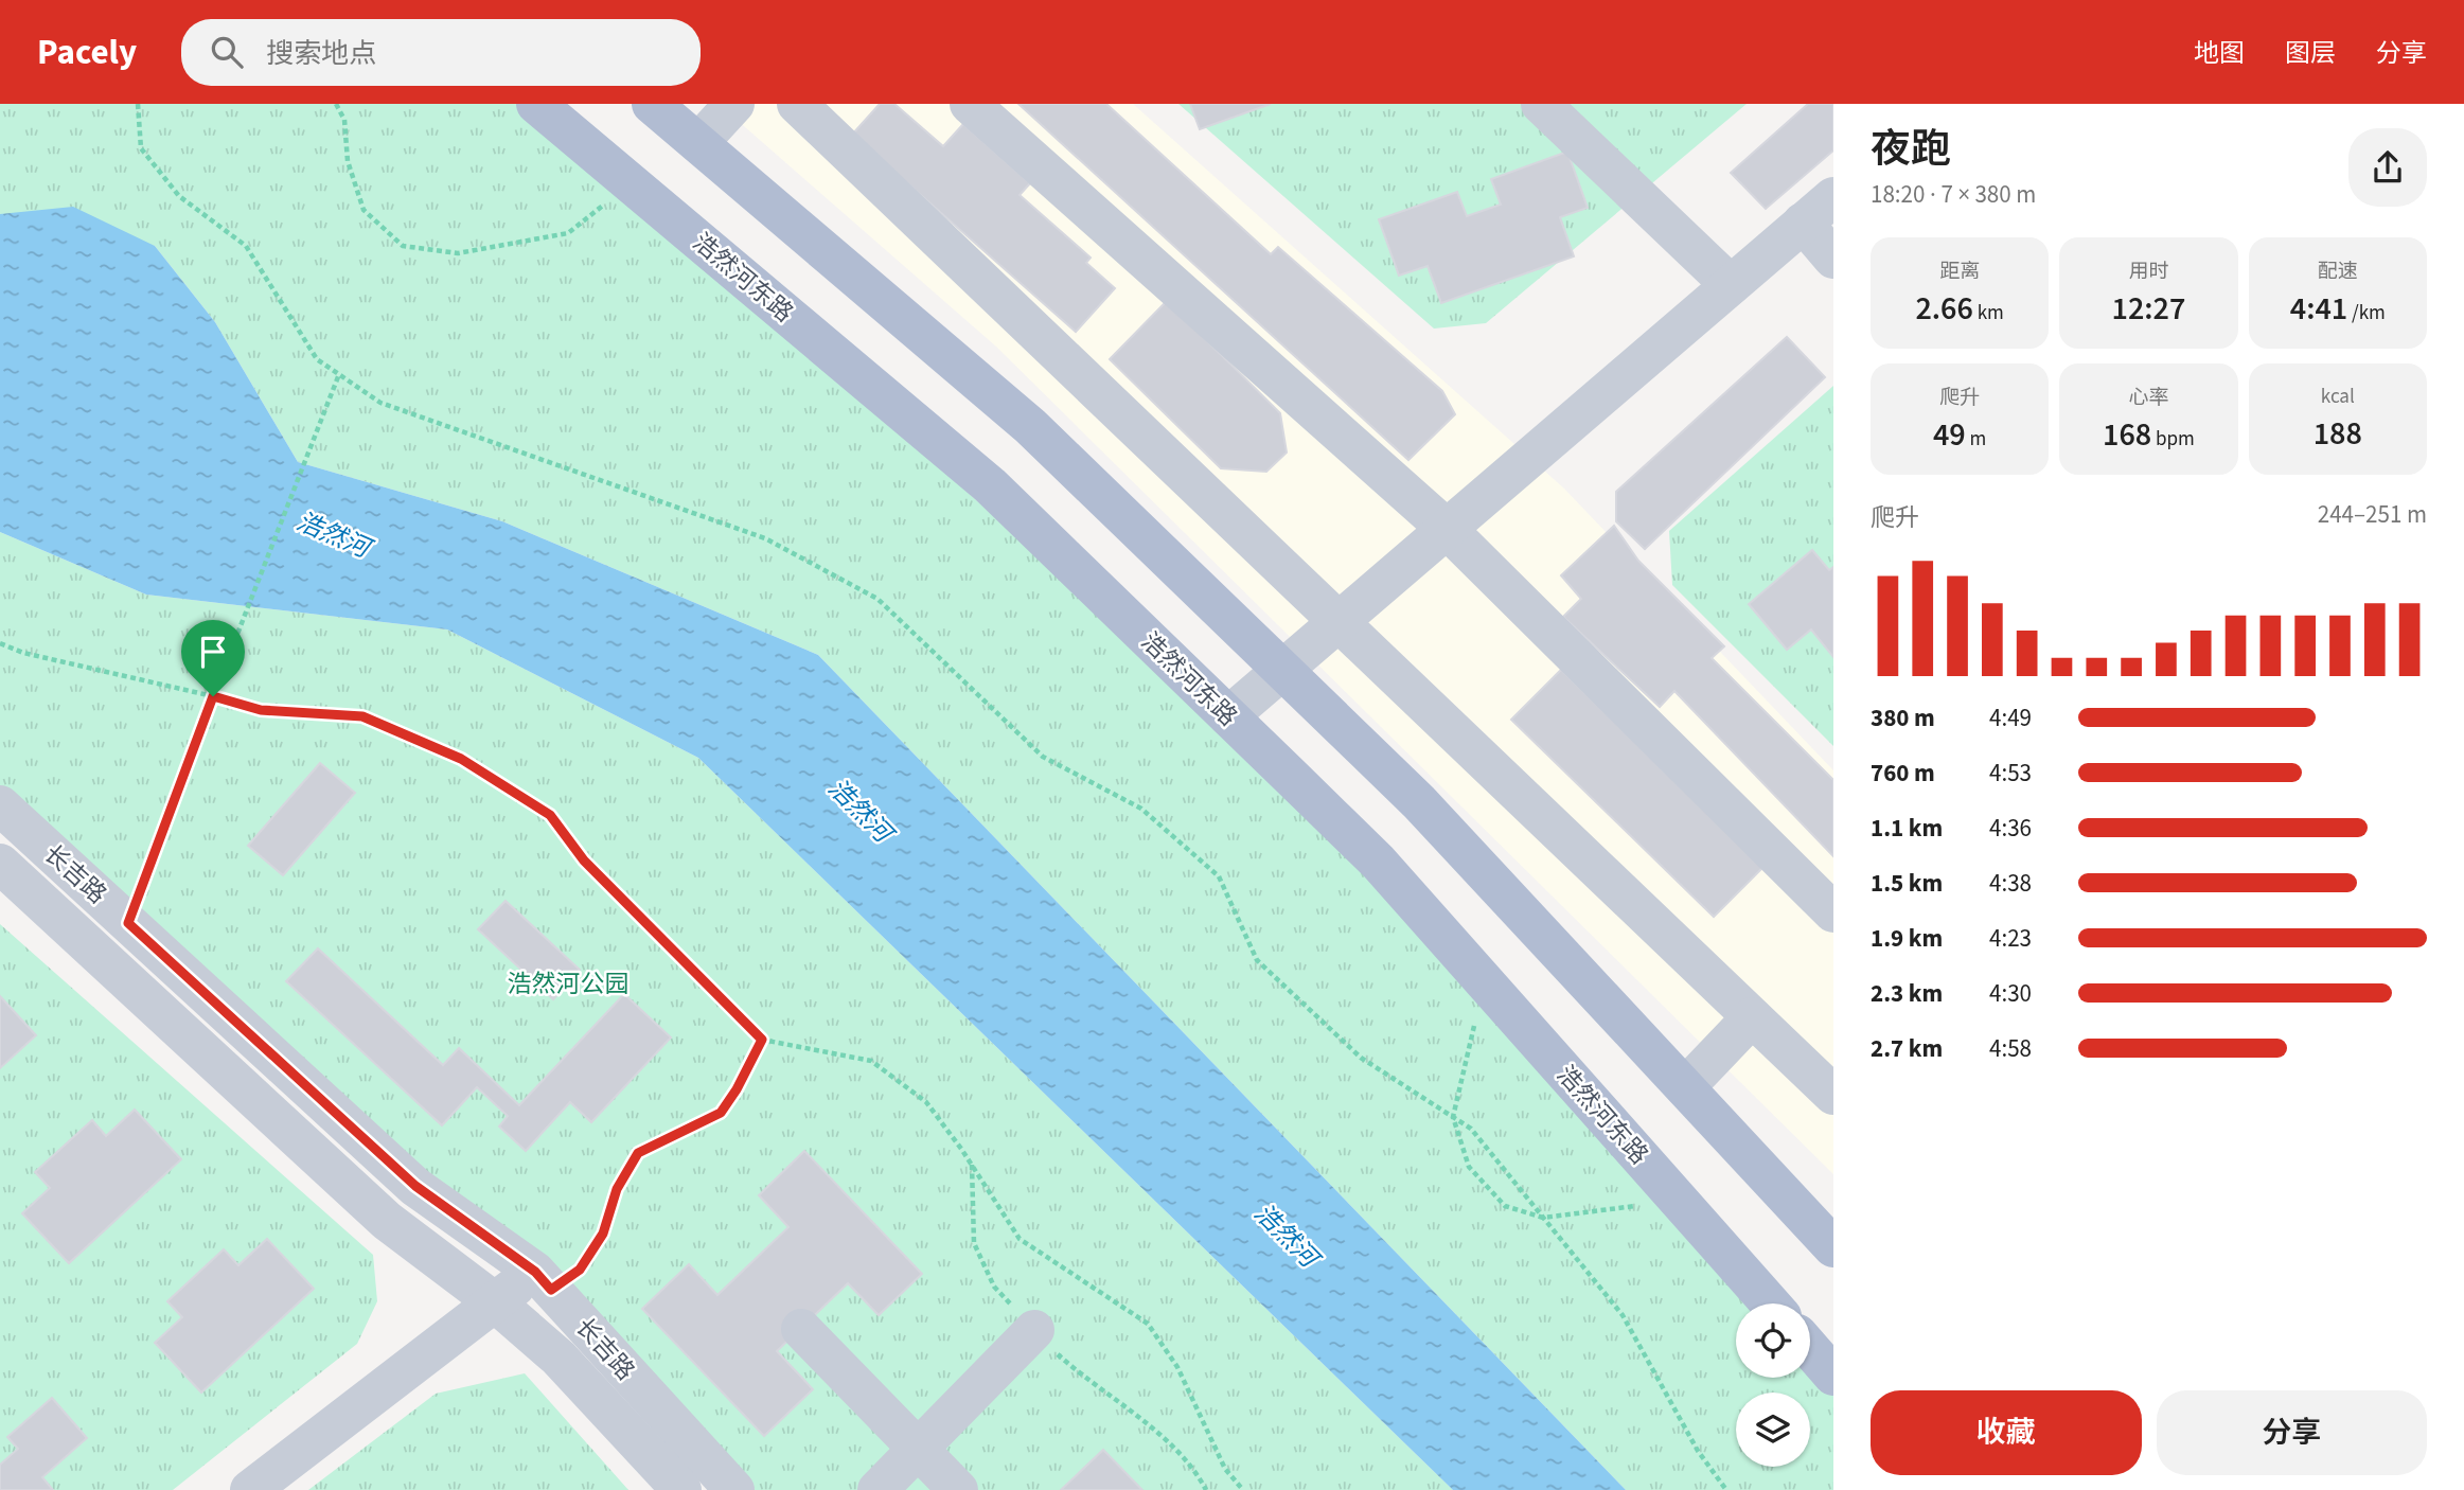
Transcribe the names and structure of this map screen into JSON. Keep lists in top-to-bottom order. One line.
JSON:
{"streets":{"main road":["浩然河东路"],"street":["长吉路"]},"water":["浩然河"],"parks":["浩然河公园"],"page":{"header":"Pacely","search":"搜索地点","nav":["地图","图层","分享"],"heading":["夜跑","18:20 · 7 × 380 m"],"stats":[["距离","2.66 km"],["用时","12:27"],["配速","4:41 /km"],["爬升","49 m"],["心率","168 bpm"],["kcal","188"]],"chart":["爬升","244–251 m"],"list":[{"name":"380 m","note":"4:49"},{"name":"760 m","note":"4:53"},{"name":"1.1 km","note":"4:36"},{"name":"1.5 km","note":"4:38"},{"name":"1.9 km","note":"4:23"},{"name":"2.3 km","note":"4:30"},{"name":"2.7 km","note":"4:58"}],"buttons":["收藏","分享"]}}
